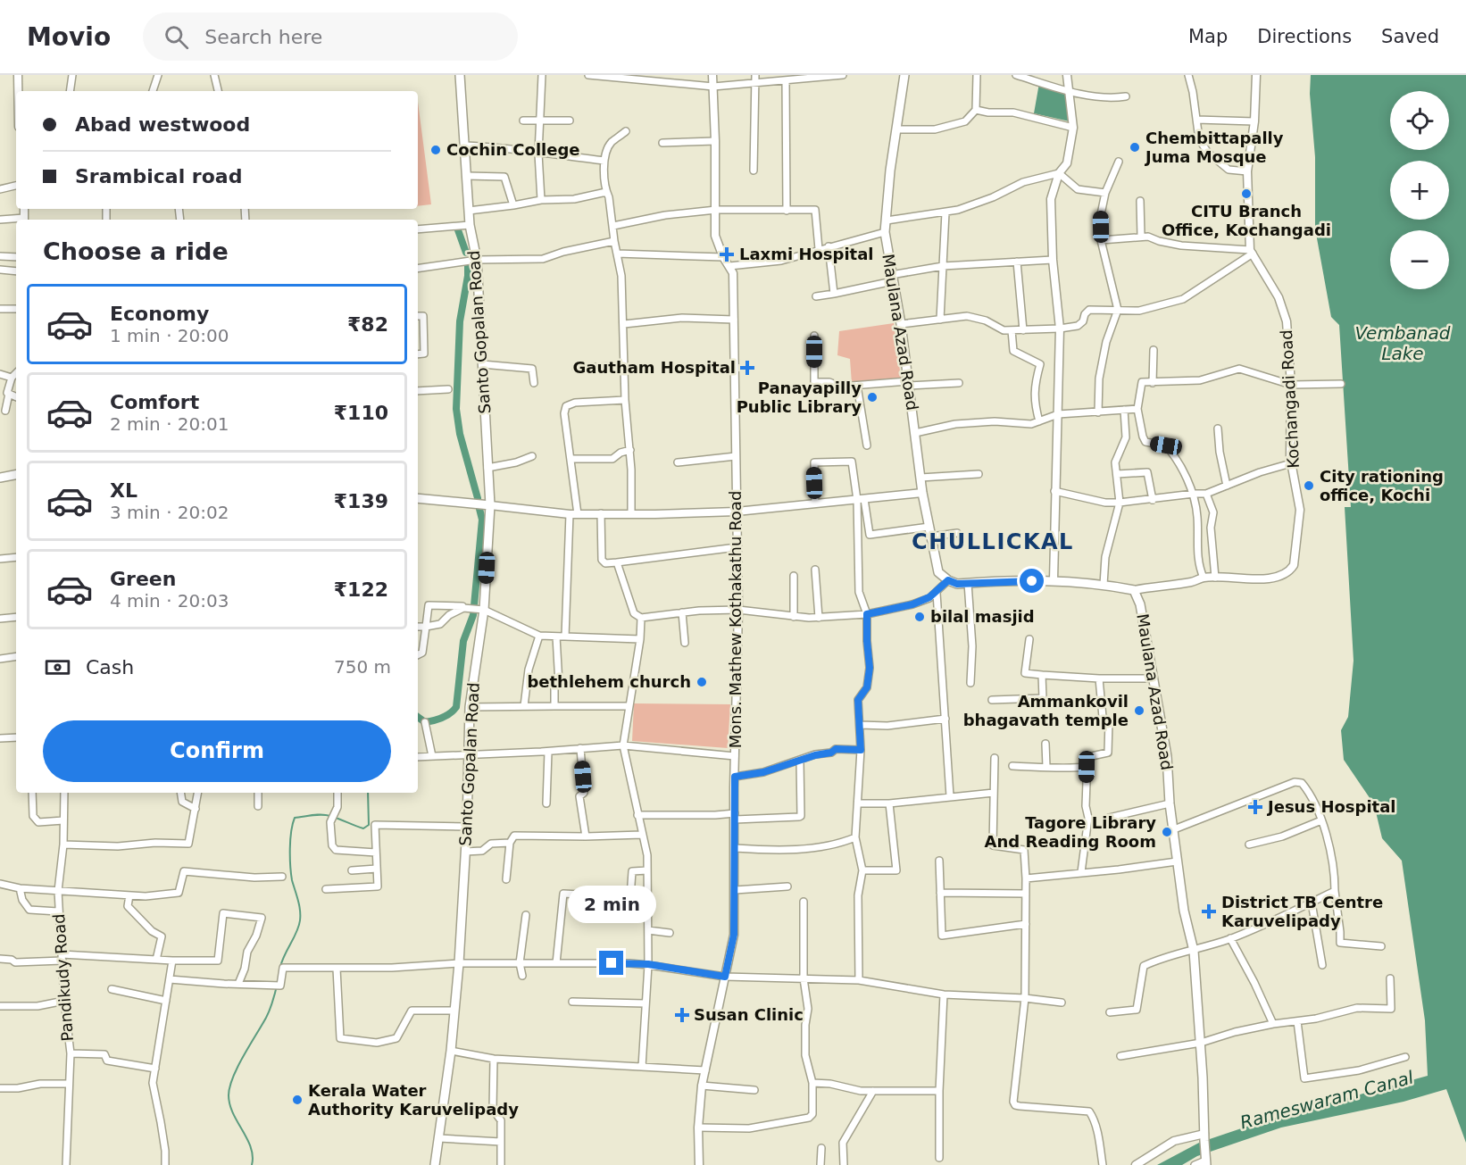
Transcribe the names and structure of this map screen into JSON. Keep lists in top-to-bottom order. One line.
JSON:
{"streets":{"main road":["Santo Gopalan Road","Maulana Azad Road"],"street":["Kochangadi Road","Mons. Mathew Kothakathu Road","Pandikudy Road"]},"crossings":[["Maulana Azad Road","Kochangadi Road"]],"districts":["CHULLICKAL"],"water":["Vembanad Lake","Rameswaram Canal"],"places":{"other":["Chembittapally Juma Mosque","Cochin College","CITU Branch Office, Kochangadi","Panayapilly Public Library","City rationing office, Kochi","bilal masjid","bethlehem church","Ammankovil bhagavath temple","Tagore Library And Reading Room","Kerala Water Authority Karuvelipady"],"health":["Laxmi Hospital","Gautham Hospital","Jesus Hospital","District TB Centre Karuvelipady","Susan Clinic"]},"page":{"header":"Movio","search":"Search here","nav":["Map","Directions","Saved"],"map_buttons":["+","−"],"banner":["Abad westwood","Srambical road"],"heading":"Choose a ride","list":[{"name":"Economy","note":"1 min · 20:00","value":"₹82"},{"name":"Comfort","note":"2 min · 20:01","value":"₹110"},{"name":"XL","note":"3 min · 20:02","value":"₹139"},{"name":"Green","note":"4 min · 20:03","value":"₹122"}],"pay":["Cash","750 m"],"buttons":"Confirm","bubble":"2 min"}}
